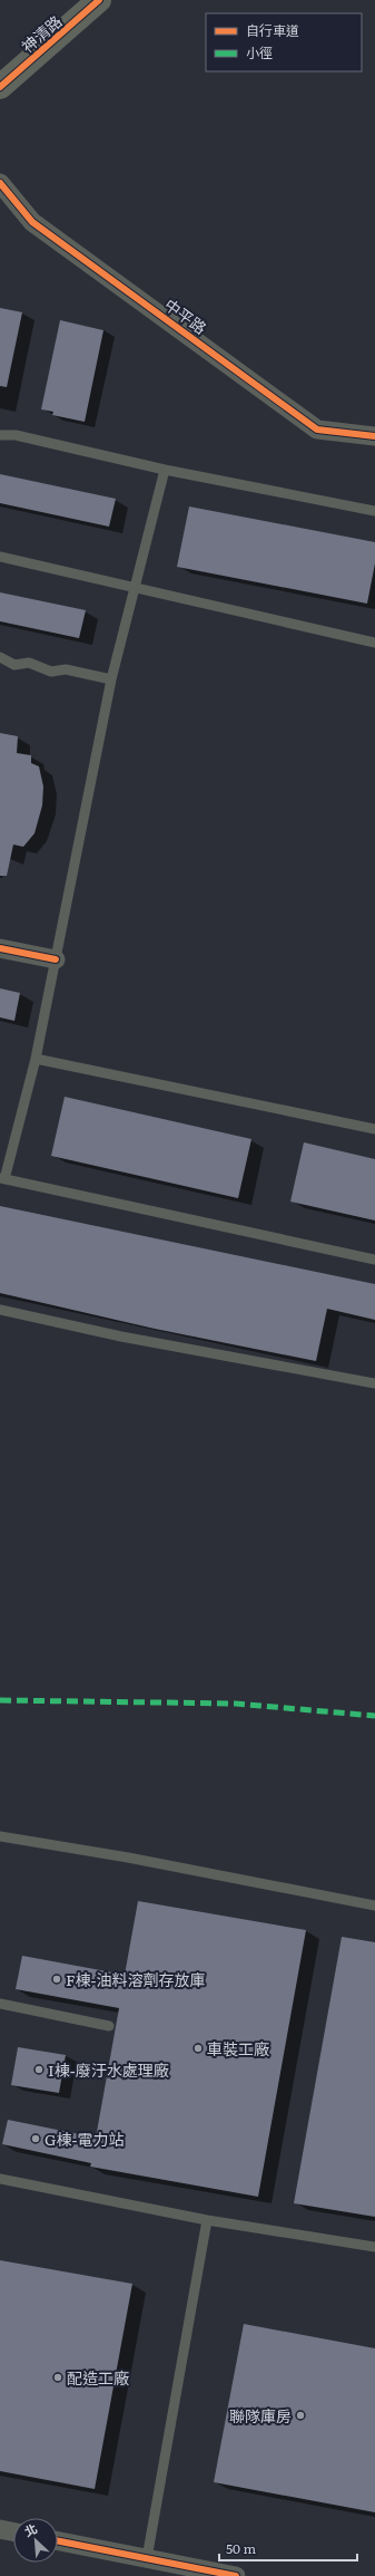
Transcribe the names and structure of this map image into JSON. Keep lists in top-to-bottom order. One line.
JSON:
{"streets":{"street":["神清路","中平路"]},"places":["F棟-油料溶劑存放庫","車裝工廠","I棟-廢汙水處理廠","G棟-電力站","配造工廠","聯隊庫房"],"legend":["自行車道","小徑"],"scale_bar":"50 m","north":"top left"}
